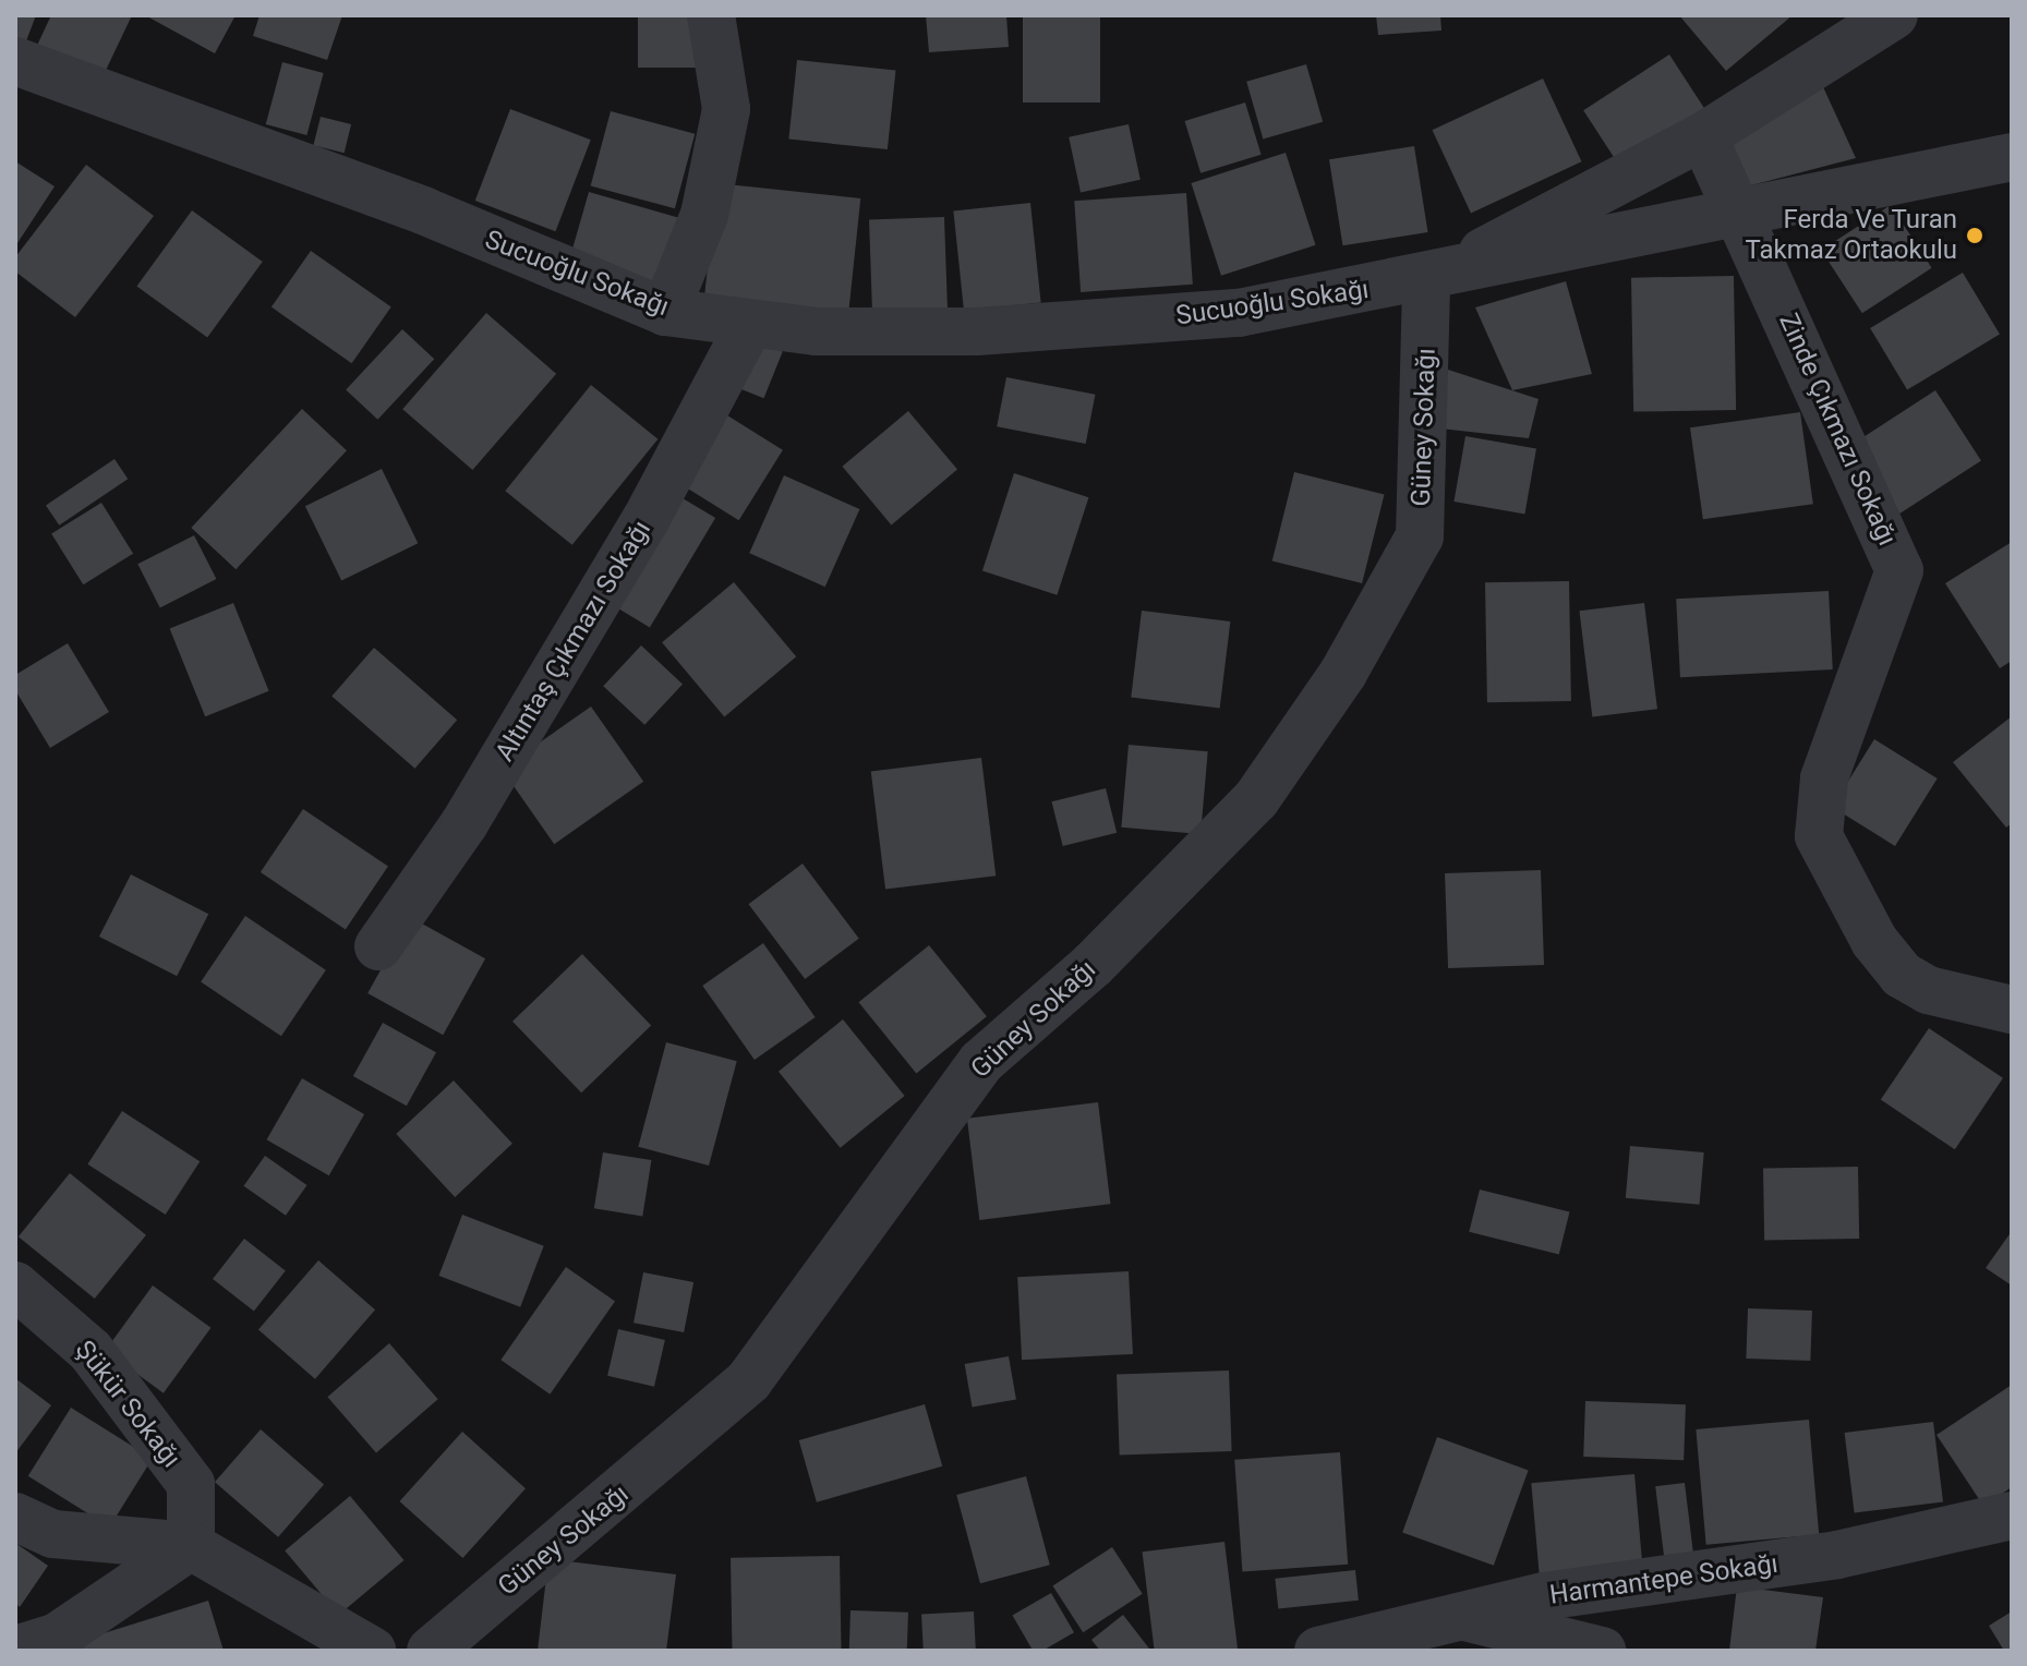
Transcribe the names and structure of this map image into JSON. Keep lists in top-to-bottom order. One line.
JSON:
{"streets":{"street":["Sucuoğlu Sokağı","Güney Sokağı","Zinde Çıkmazı Sokağı","Altıntaş Çıkmazı Sokağı","Şükür Sokağı","Harmantepe Sokağı"]},"crossings":[["Sucuoğlu Sokağı","Güney Sokağı"],["Sucuoğlu Sokağı","Zinde Çıkmazı Sokağı"],["Sucuoğlu Sokağı","Altıntaş Çıkmazı Sokağı"]],"places":["Ferda Ve Turan Takmaz Ortaokulu"]}
